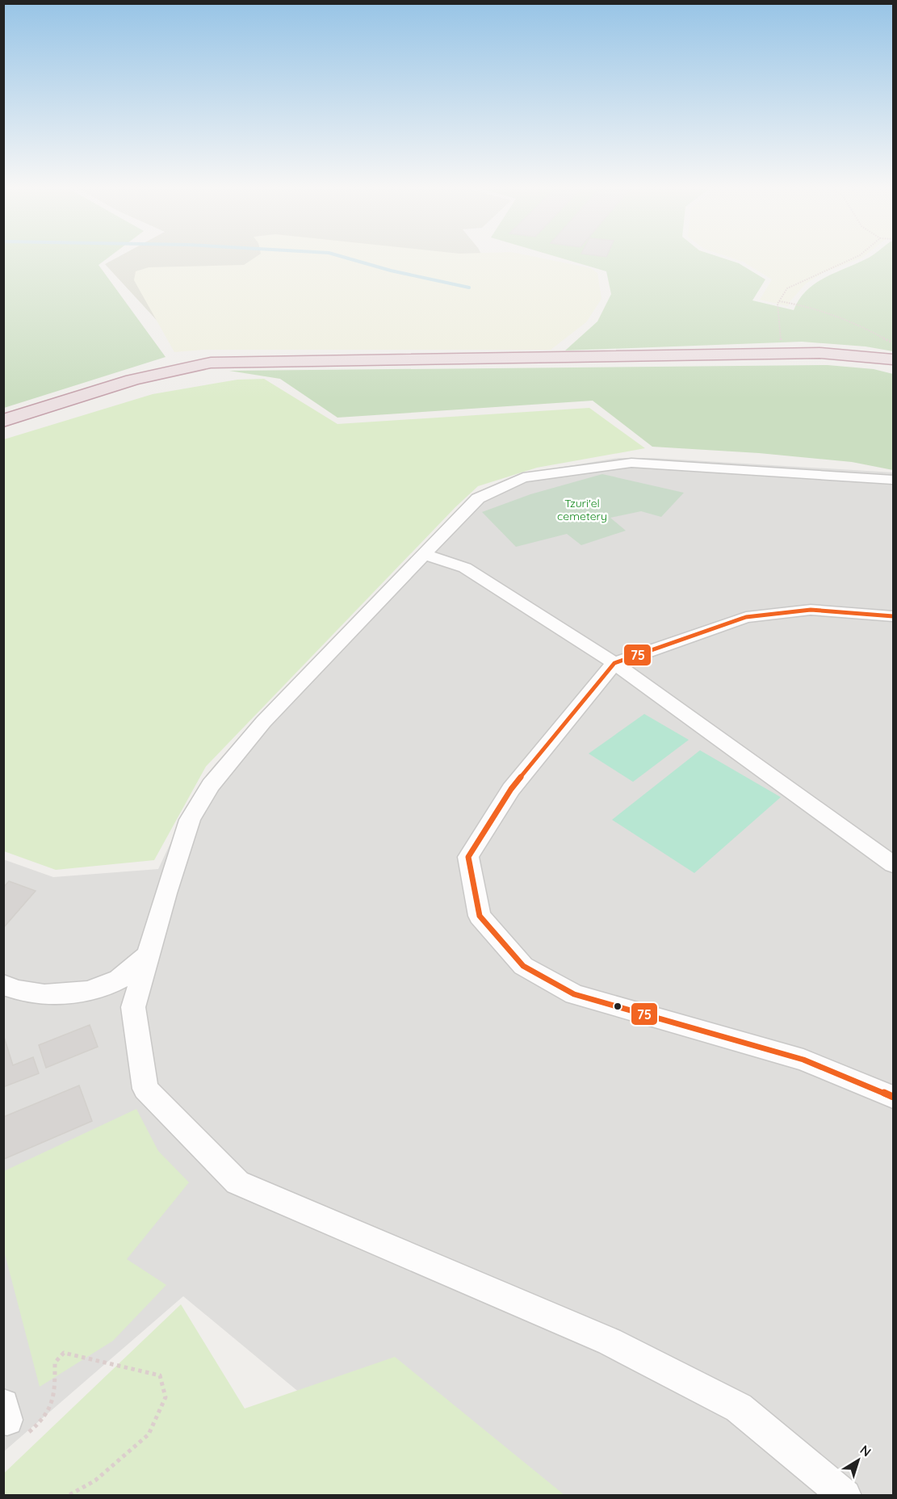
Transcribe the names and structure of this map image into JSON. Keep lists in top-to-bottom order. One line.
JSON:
{"parks":["Tzuri'el cemetery"],"lines":["transit line 75"],"north":"top right"}
